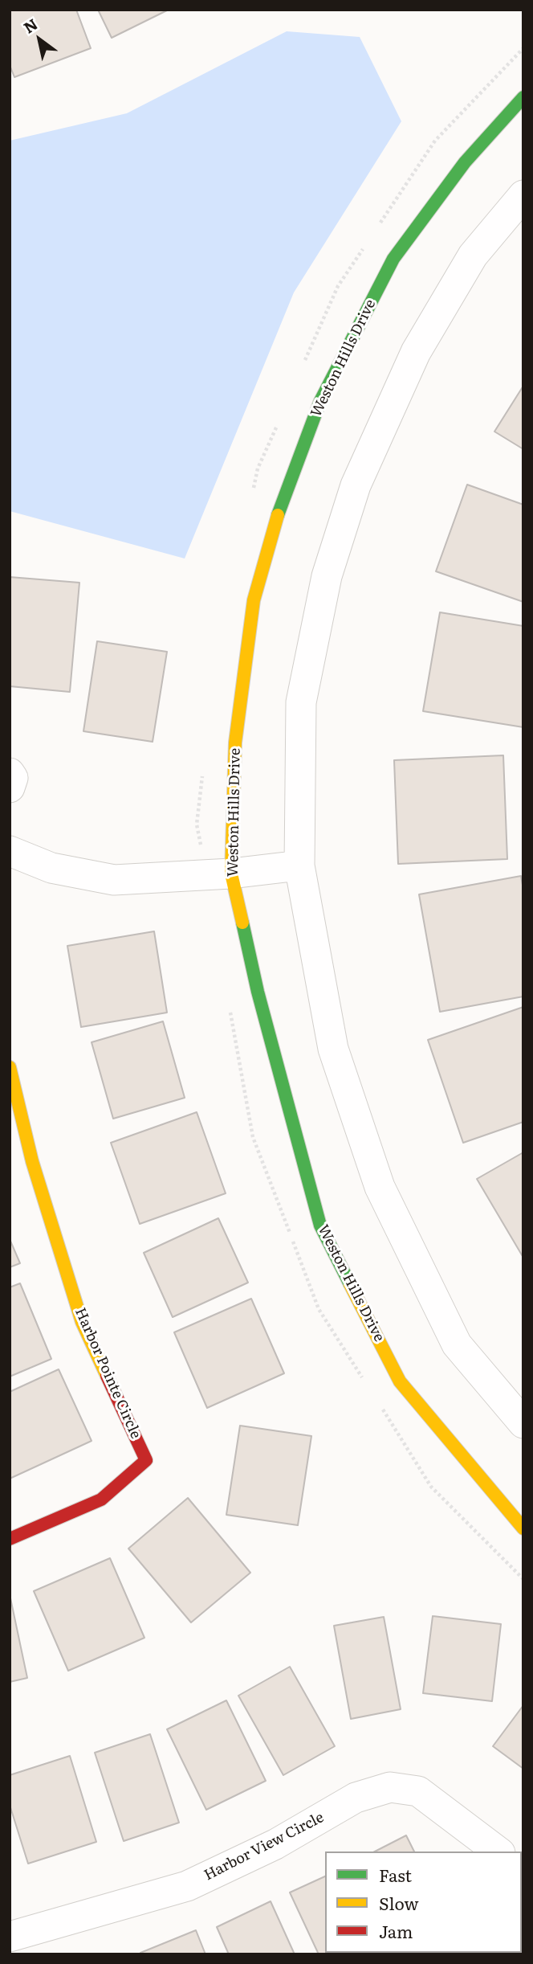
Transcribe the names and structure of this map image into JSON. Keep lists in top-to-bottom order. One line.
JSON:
{"streets":{"street":["Weston Hills Drive","Harbor Pointe Circle","Harbor View Circle"]},"legend":["Fast","Slow","Jam"],"north":"top left"}
